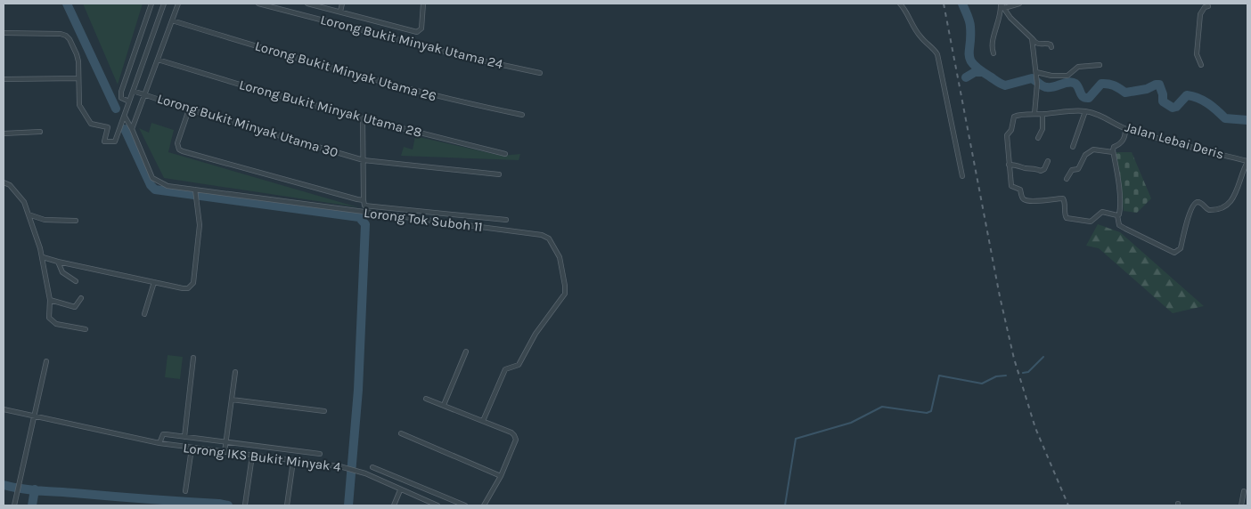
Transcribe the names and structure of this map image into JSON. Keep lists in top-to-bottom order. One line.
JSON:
{"streets":{"street":["Lorong Bukit Minyak Utama 24","Lorong Bukit Minyak Utama 26","Lorong Bukit Minyak Utama 28","Lorong Bukit Minyak Utama 30","Jalan Lebai Deris","Lorong Tok Suboh 11","Lorong IKS Bukit Minyak 4"]}}
